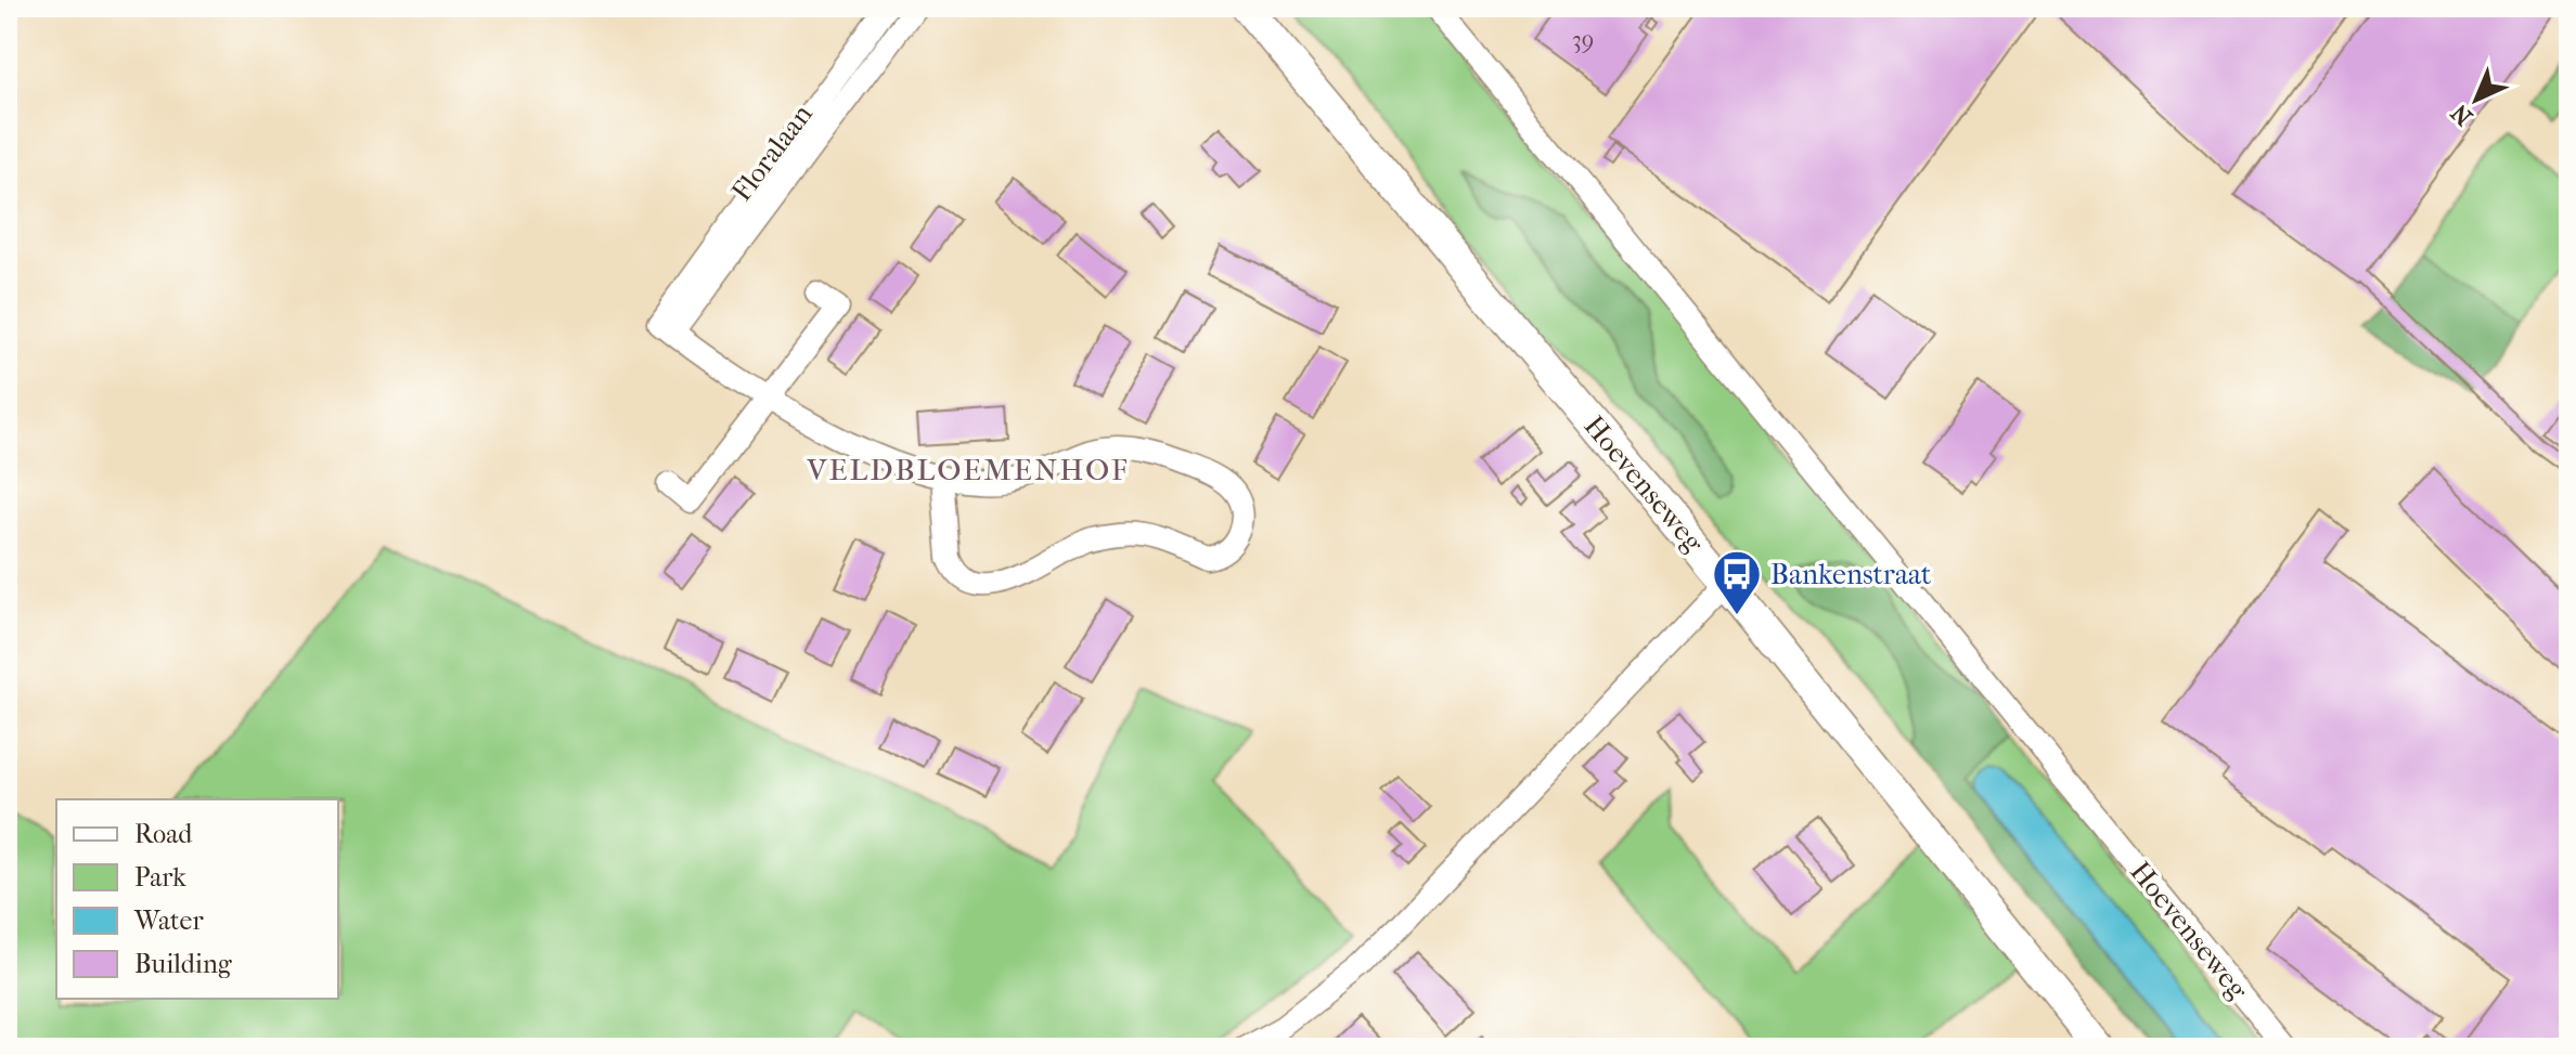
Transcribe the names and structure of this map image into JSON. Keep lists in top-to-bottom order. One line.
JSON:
{"streets":{"main road":["Hoevenseweg"],"street":["Floralaan"]},"districts":["VELDBLOEMENHOF"],"places":{"bus stop":["Bankenstraat"]},"house_numbers":["39"],"legend":["Road","Park","Water","Building"],"north":"bottom left"}
